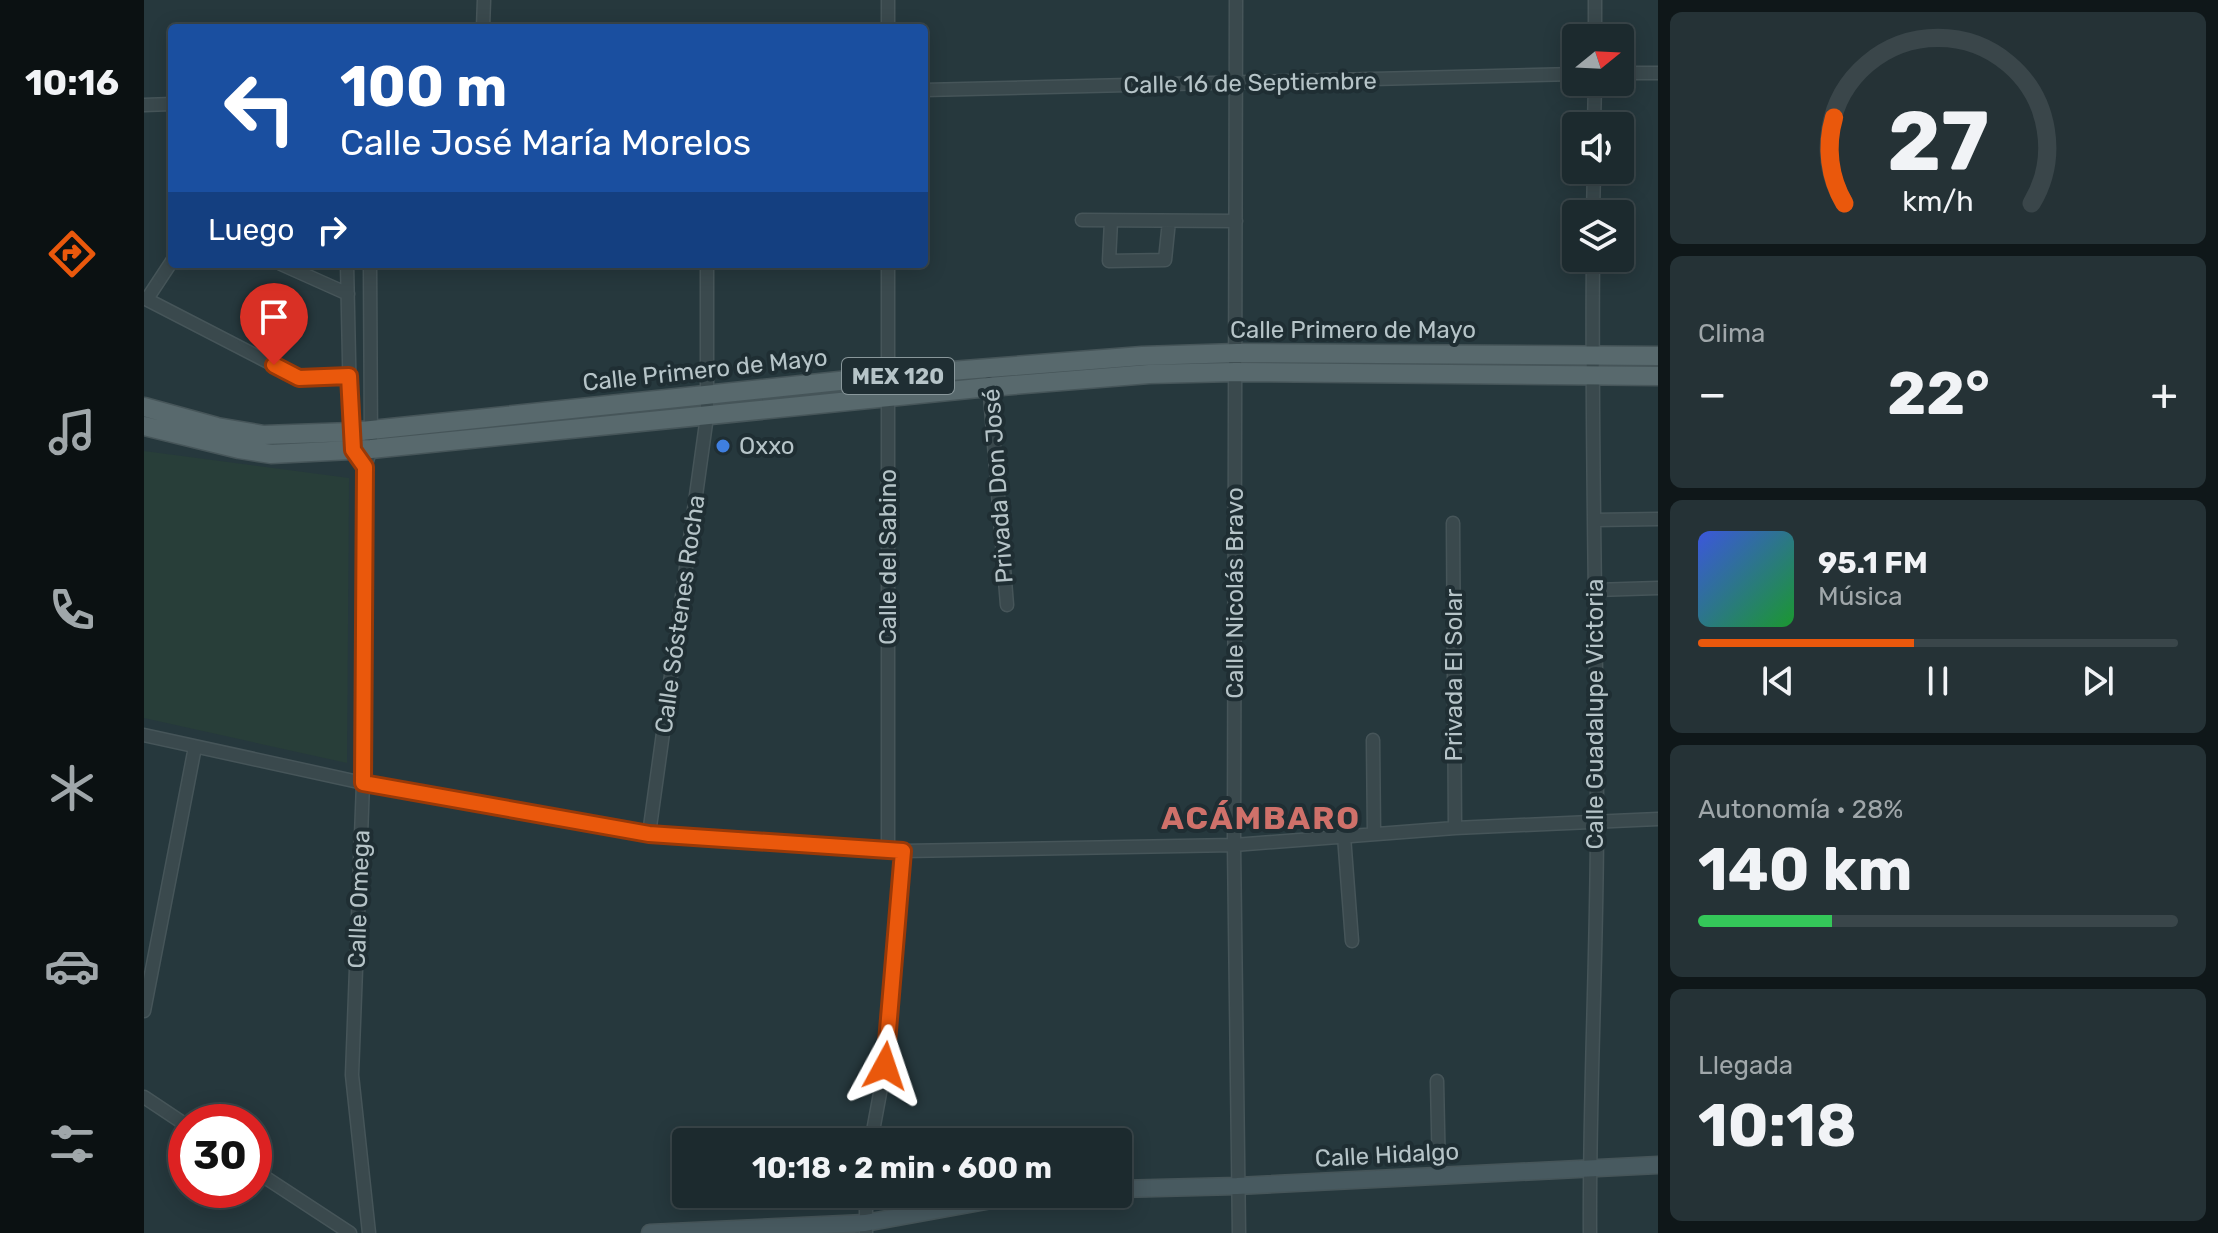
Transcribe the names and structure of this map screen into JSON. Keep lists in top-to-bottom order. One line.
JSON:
{"streets":{"main road":["Calle Primero de Mayo","MEX 120"],"street":["Calle 16 de Septiembre","Privada Don José","Calle del Sabino","Calle Nicolás Bravo","Calle Sóstenes Rocha","Privada El Solar","Calle Guadalupe Victoria","Calle Omega","Calle Hidalgo"]},"crossings":[["Calle 16 de Septiembre","Calle Nicolás Bravo"],["Calle Primero de Mayo","Privada Don José"],["Calle Primero de Mayo","Calle del Sabino"],["Calle Primero de Mayo","Calle Nicolás Bravo"],["Calle Primero de Mayo","Calle Sóstenes Rocha"],["Calle Primero de Mayo","Calle Guadalupe Victoria"],["Calle Primero de Mayo","Calle Omega"],["Calle Nicolás Bravo","Calle Hidalgo"],["Calle Guadalupe Victoria","Calle Hidalgo"]],"districts":["ACÁMBARO"],"places":["Oxxo"],"north":"right","page":{"tabs":"10:16","turn":["100 m","Calle José María Morelos"],"then":"Luego","tile":["Clima",["Autonomía · 28%","140 km"],["Llegada","10:18"]],"heat":["−","22°","+"],"song":["95.1 FM","Música"],"limit":"30","trip":"10:18 · 2 min · 600 m","gauge":["27","km/h"]}}
